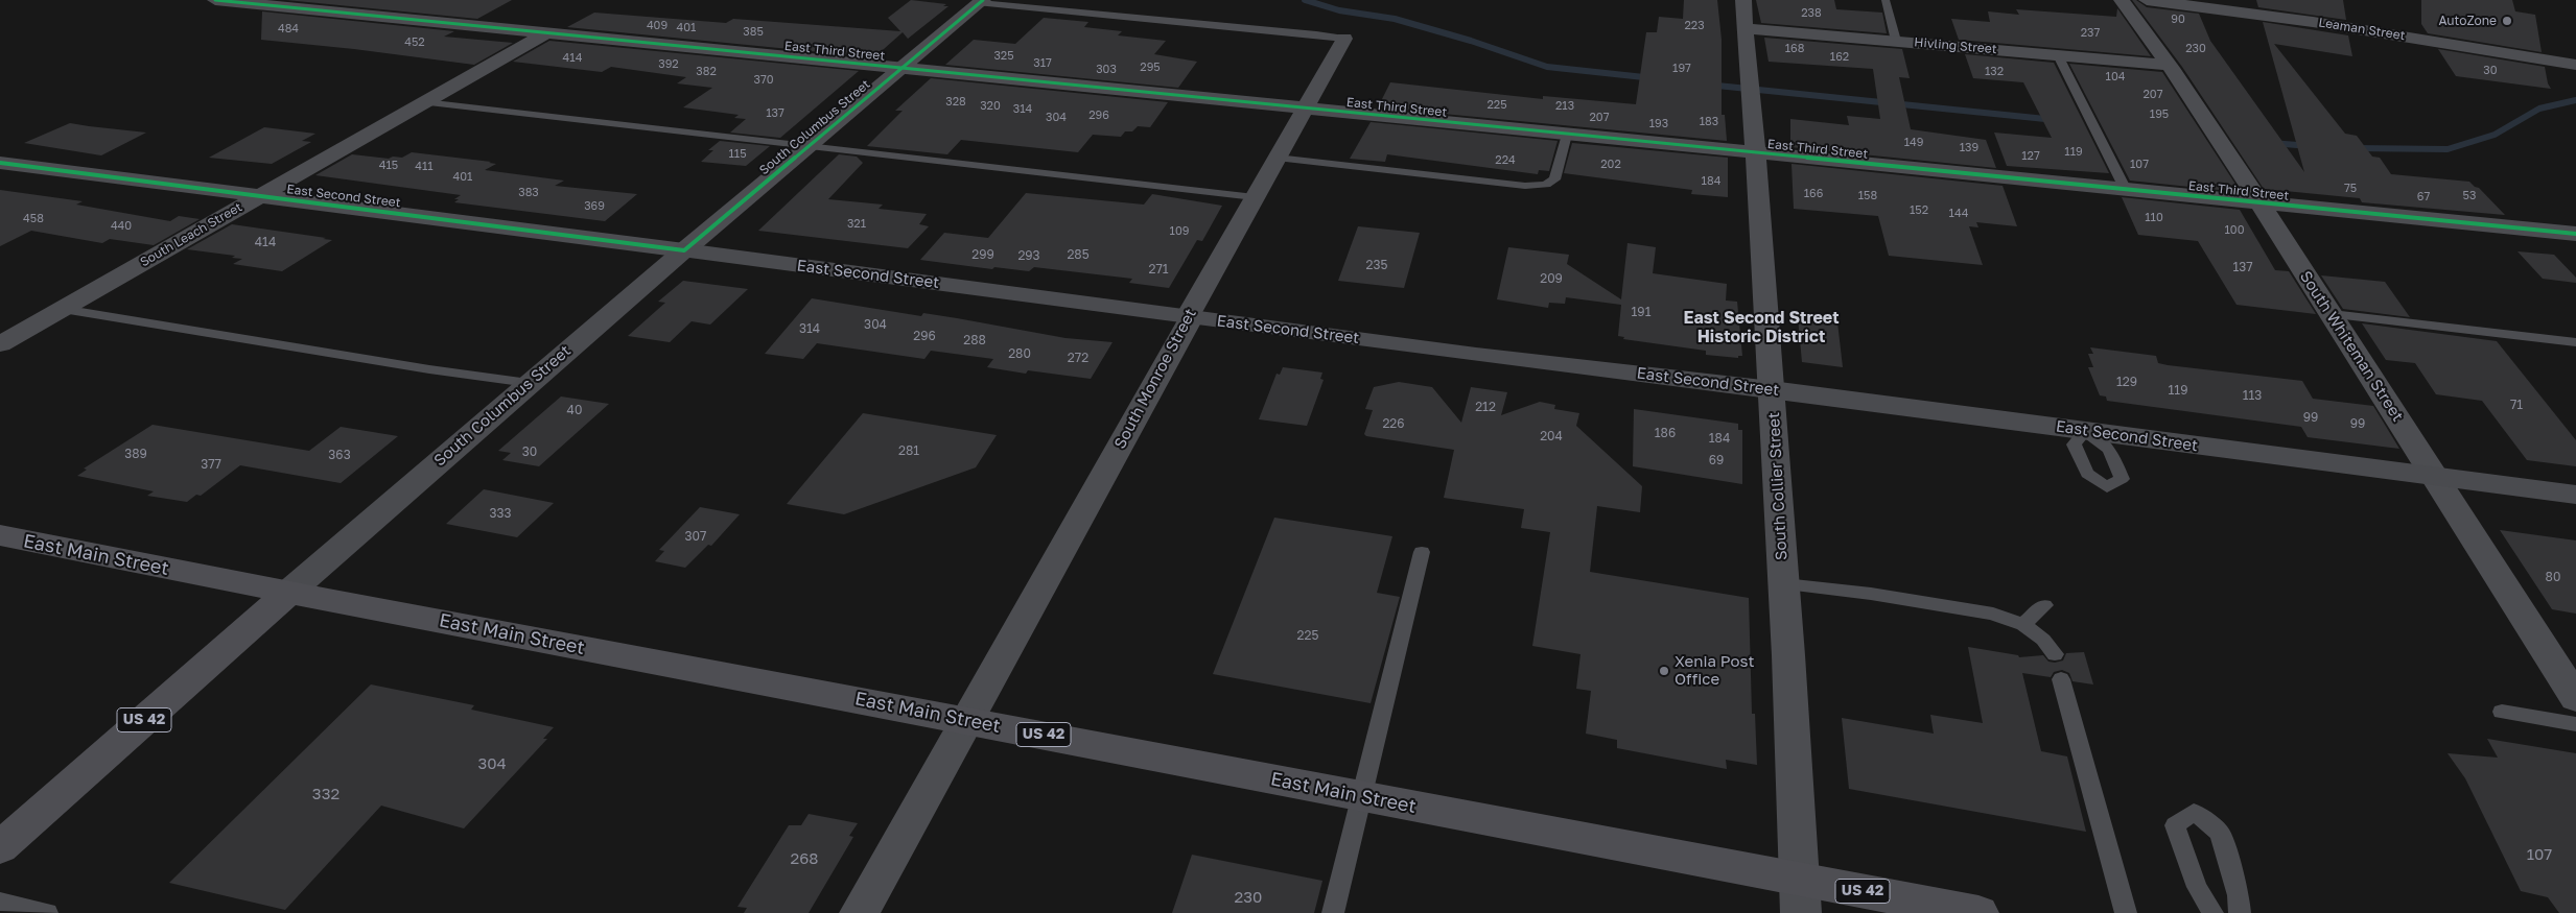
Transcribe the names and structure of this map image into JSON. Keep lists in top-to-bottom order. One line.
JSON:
{"streets":{"main road":["South Columbus Street","East Second Street","East Main Street","US 42"],"street":["Leaman Street","Hivling Street","East Third Street","South Leach Street","South Whiteman Street","South Monroe Street","South Collier Street"]},"crossings":[["Hivling Street","South Whiteman Street"],["Hivling Street","South Collier Street"],["East Third Street","South Columbus Street"],["East Third Street","South Leach Street"],["East Third Street","South Whiteman Street"],["East Third Street","South Monroe Street"],["East Third Street","South Collier Street"],["South Columbus Street","East Second Street"],["South Columbus Street","East Main Street"],["South Columbus Street","US 42"],["East Second Street","South Leach Street"],["East Second Street","South Whiteman Street"],["East Second Street","South Monroe Street"],["East Second Street","South Collier Street"],["South Monroe Street","East Main Street"],["South Collier Street","East Main Street"],["East Main Street","US 42"]],"districts":["East Second Street Historic District"],"places":["AutoZone","Xenia Post Office"],"house_numbers":["238","90","409","223","401","484","385","237","452","168","230","325","162","414","317","392","295","197","303","30","382","132","104","370","207","328","225","320","213","314","137","195","296","304","207","183","193","149","139","119","115","127","224","202","107","415","411","401","184","75","383","166","158","53","67","369","152","144","110","458","321","440","100","109","414","299","285","293","235","137","271","209","191","304","314","296","288","280","272","129","119","113","71","212","40","99","226","99","186","204","184","281","30","389","363","69","377","333","307","80","225","304","332","107","268","230"]}
